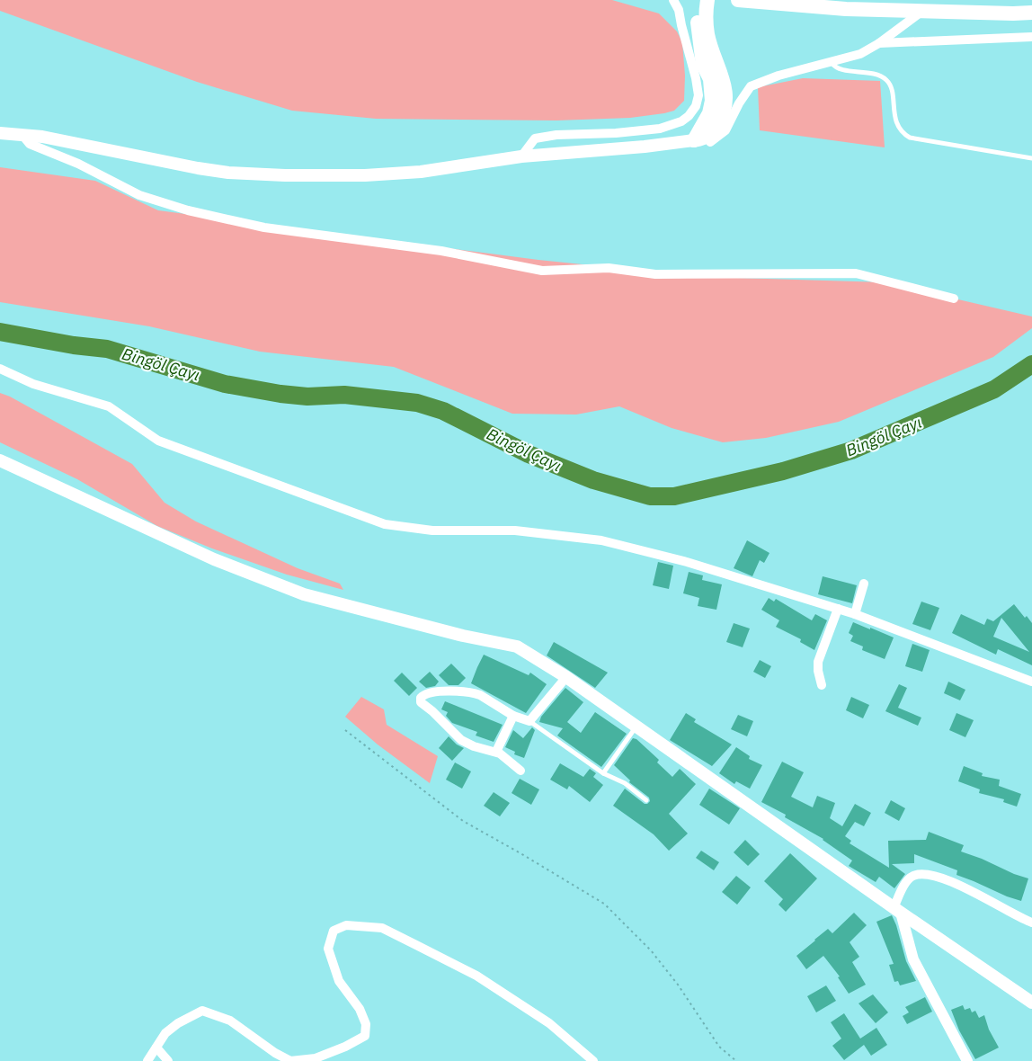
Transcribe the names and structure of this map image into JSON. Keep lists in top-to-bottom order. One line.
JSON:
{"water":["Bingöl Çayı"]}
